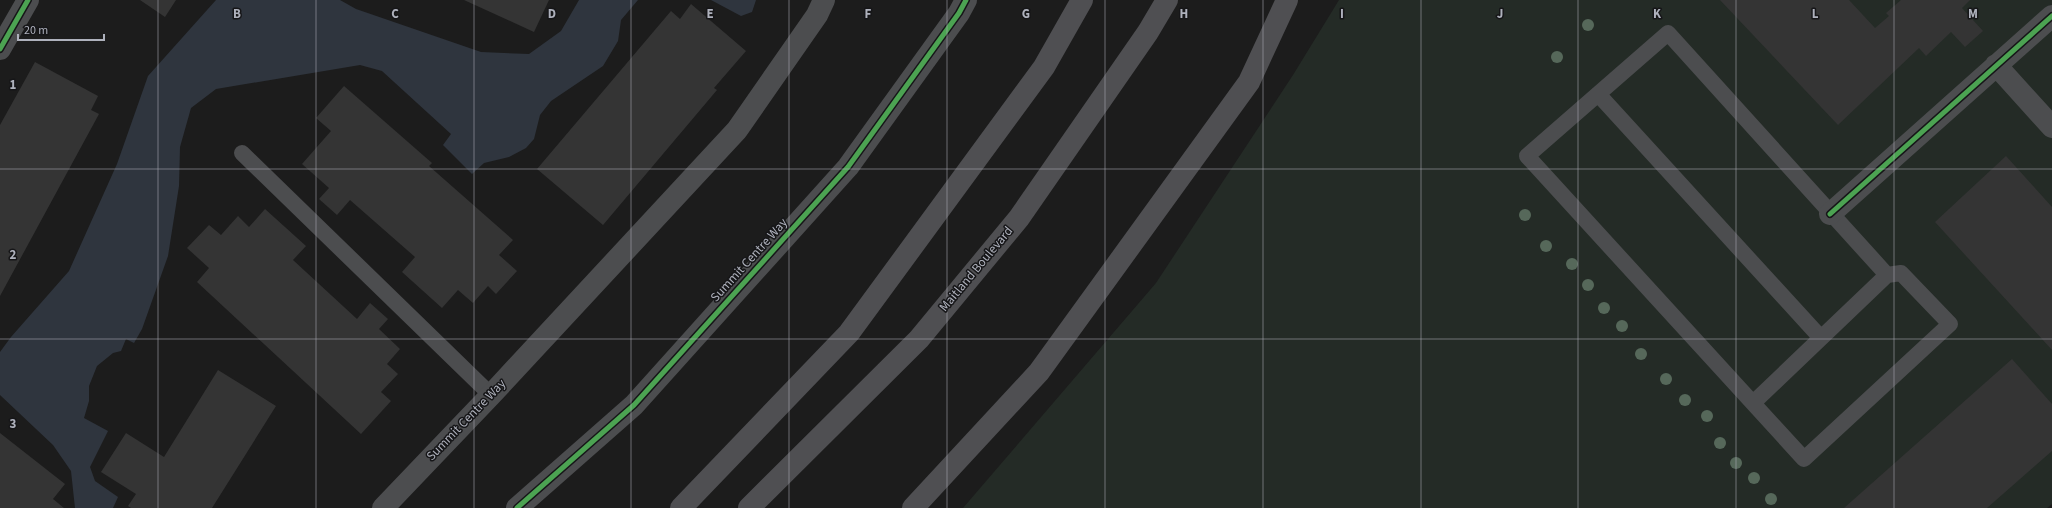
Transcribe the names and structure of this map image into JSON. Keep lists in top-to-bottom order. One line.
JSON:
{"streets":{"highway":["Maitland Boulevard"],"street":["Summit Centre Way"]},"scale_bar":"20 m","grid":{"columns":["B","C","D","E","F","G","H","I","J","K","L","M"],"rows":["1","2","3"]}}
